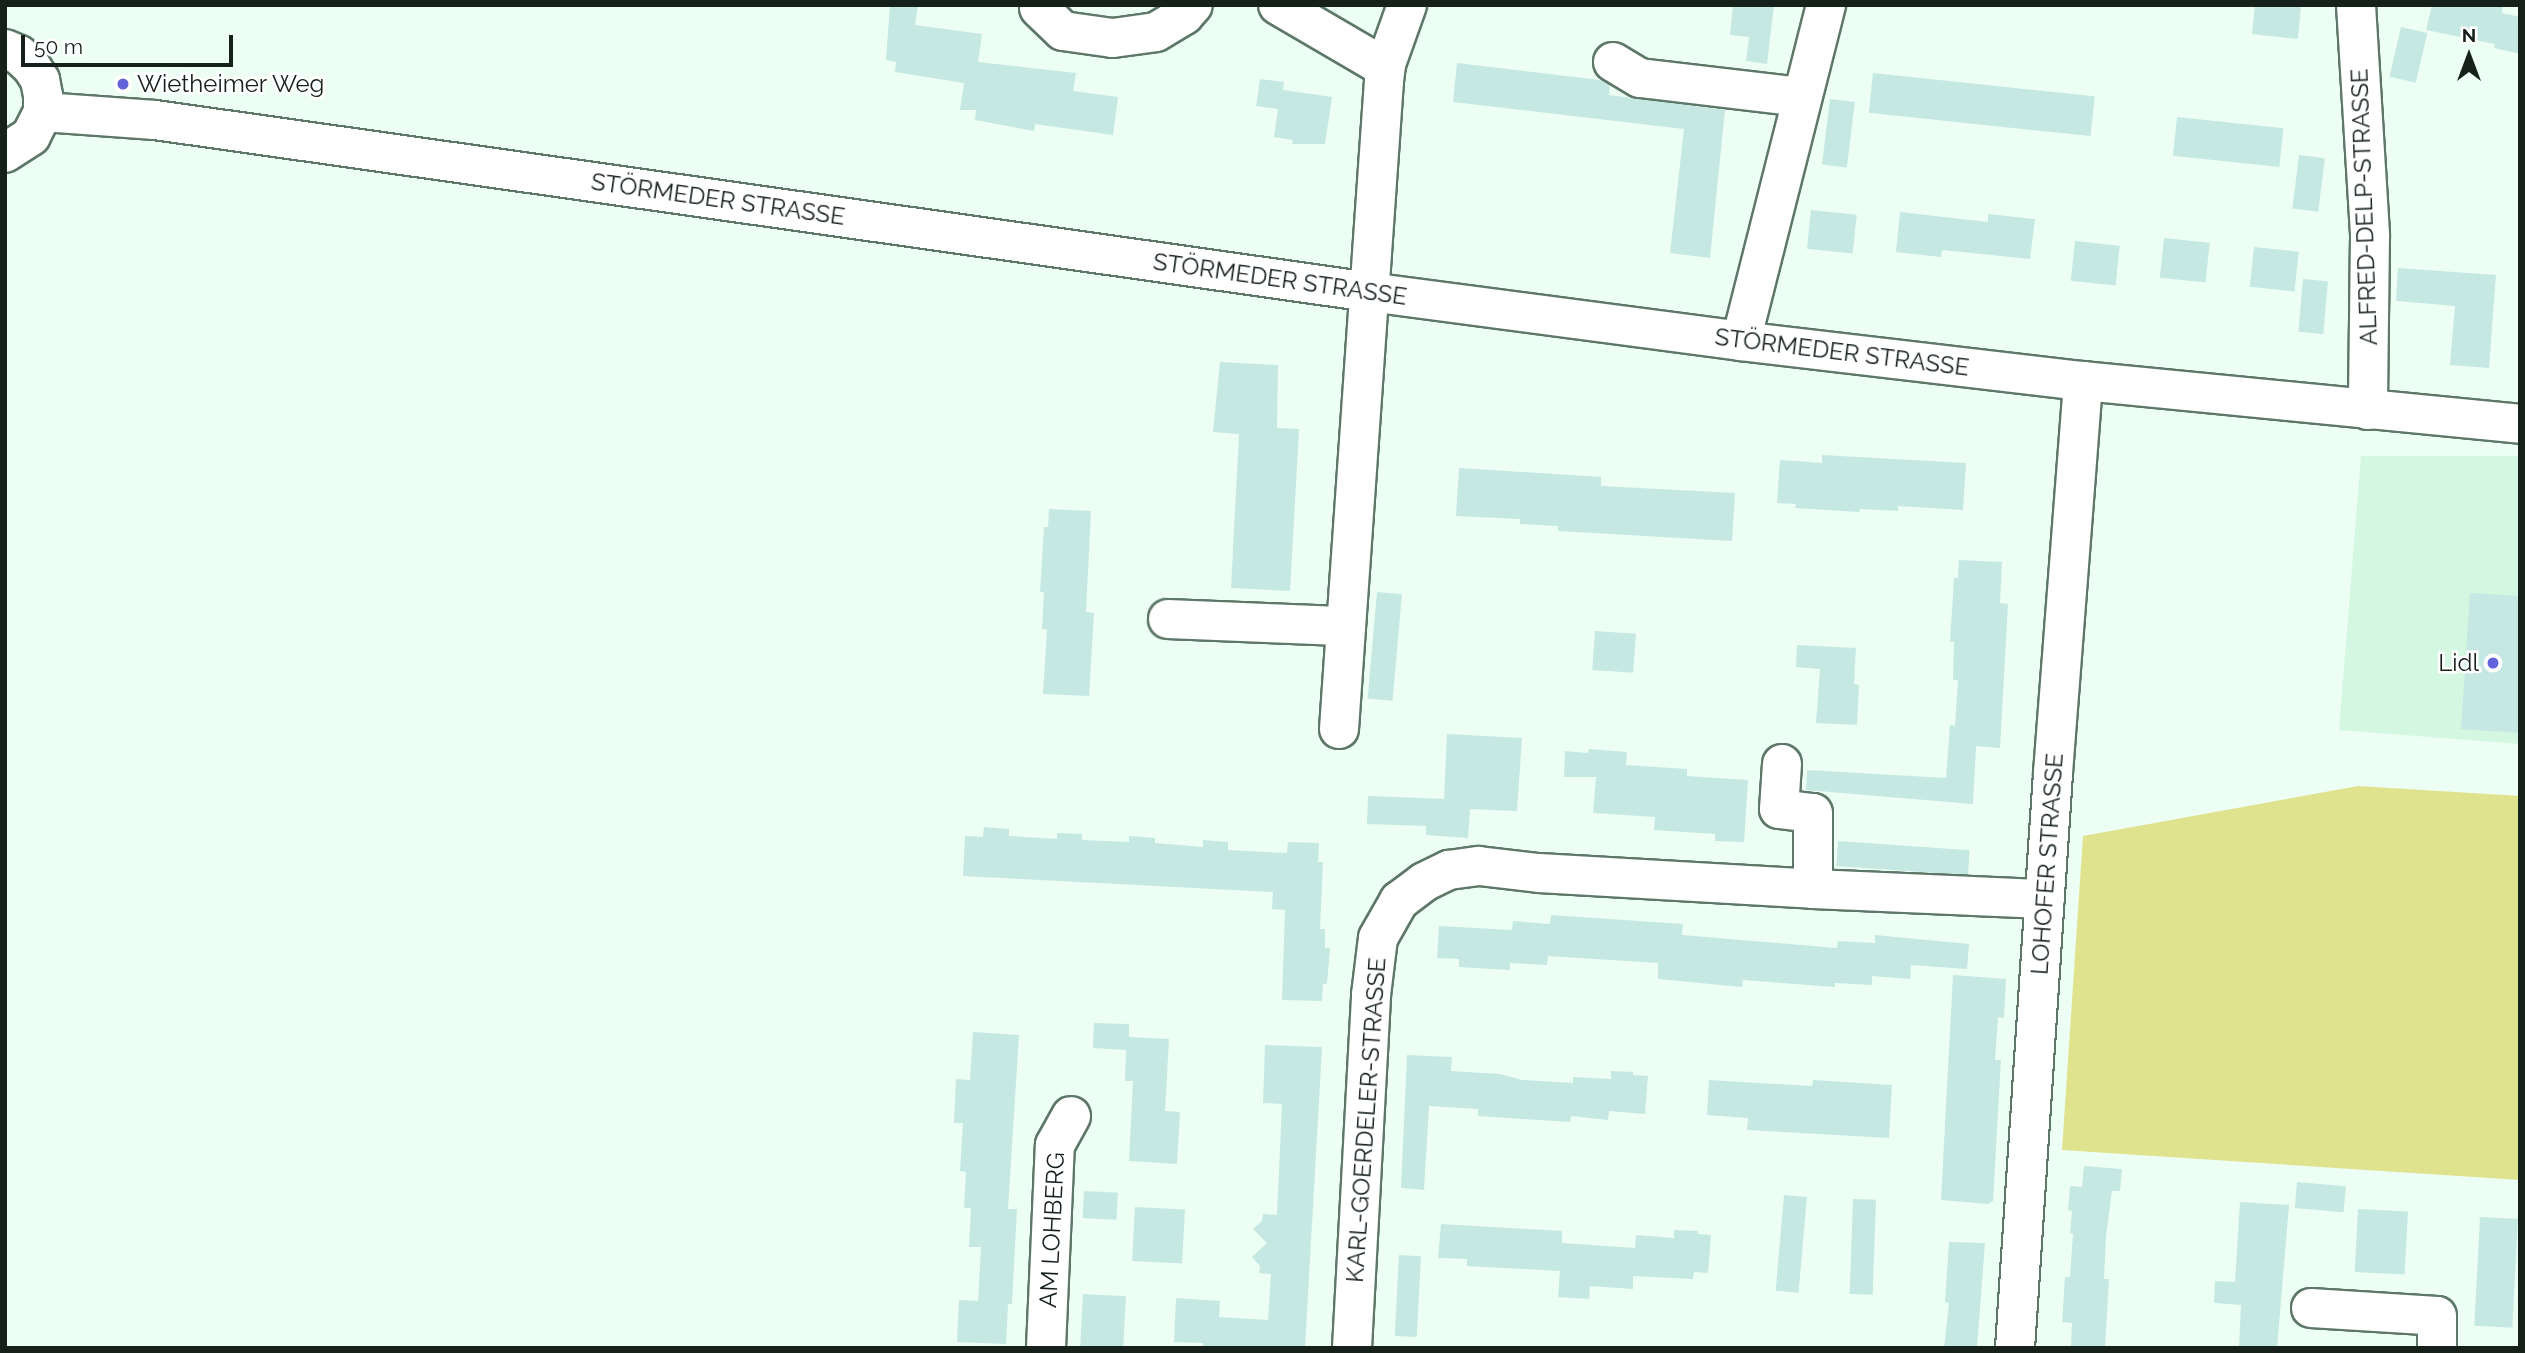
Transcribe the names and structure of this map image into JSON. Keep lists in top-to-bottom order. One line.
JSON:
{"streets":{"street":["STÖRMEDER STRASSE","ALFRED-DELP-STRASSE","LOHOFER STRASSE","KARL-GOERDELER-STRASSE","AM LOHBERG"]},"crossings":[["STÖRMEDER STRASSE","ALFRED-DELP-STRASSE"],["STÖRMEDER STRASSE","LOHOFER STRASSE"],["LOHOFER STRASSE","KARL-GOERDELER-STRASSE"]],"places":["Wietheimer Weg","Lidl"],"scale_bar":"50 m","north":"top"}
